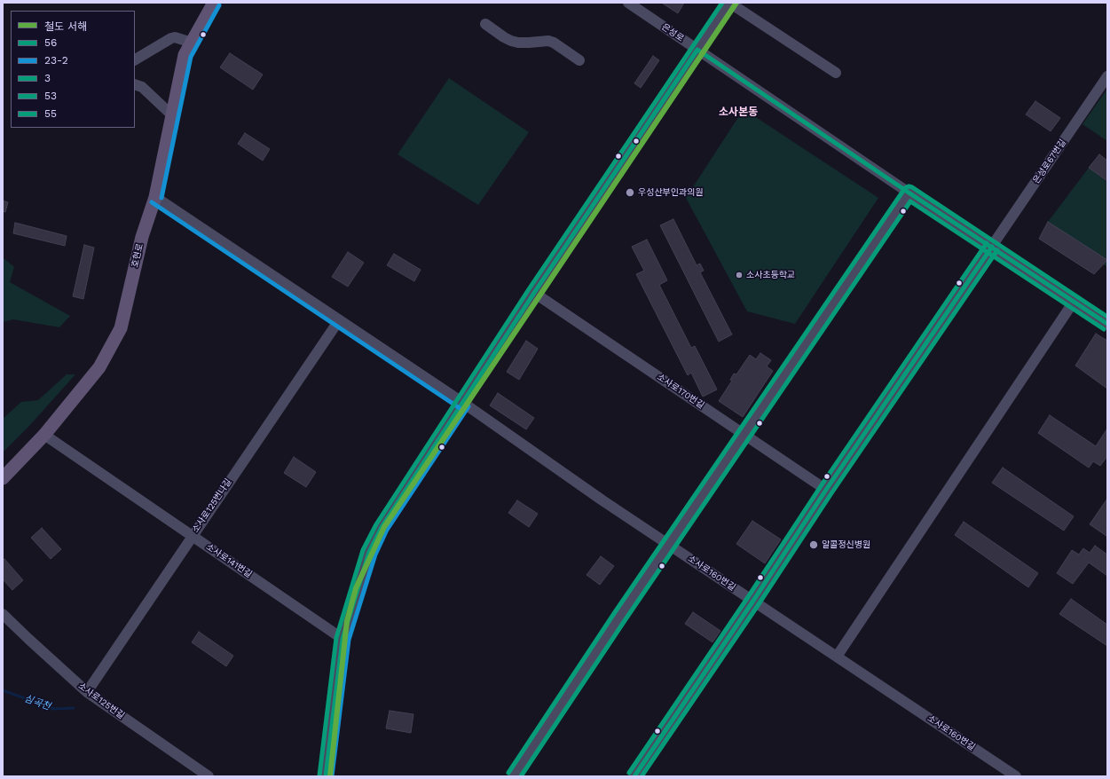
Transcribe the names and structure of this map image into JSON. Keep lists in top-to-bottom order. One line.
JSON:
{"streets":{"main road":["호현로"],"street":["은성로","은성로67번길","소사로170번길","소사로125번나길","소사로141번길","소사로160번길","소사로125번길"]},"crossings":[["은성로","은성로67번길"],["은성로67번길","소사로170번길"],["은성로67번길","소사로160번길"],["호현로","소사로141번길"],["호현로","소사로160번길"],["소사로125번나길","소사로141번길"],["소사로125번나길","소사로160번길"],["소사로125번나길","소사로125번길"]],"districts":["소사본동"],"water":["심곡천"],"places":["우성산부인과의원","소사초등학교","알콜정신병원"],"lines":["rail line 서해","transit line 3","transit line 23-2","transit line 56","transit line 55","transit line 53"],"legend":["철도 서해","56","23-2","3","53","55"]}
